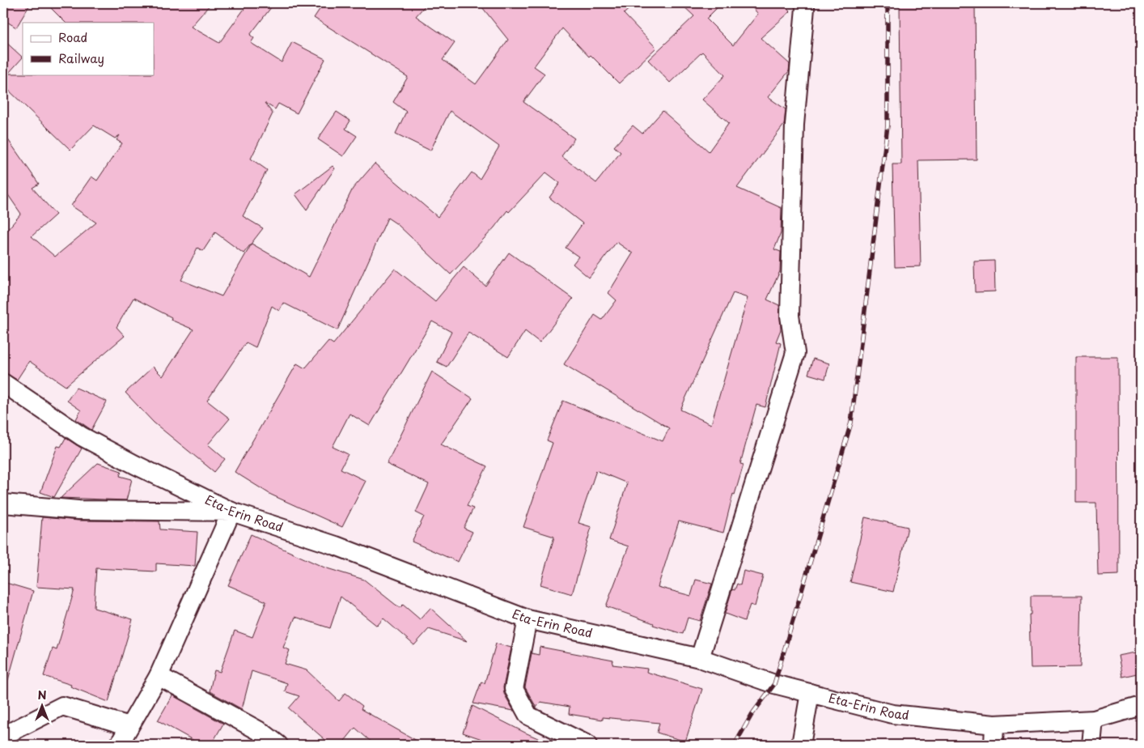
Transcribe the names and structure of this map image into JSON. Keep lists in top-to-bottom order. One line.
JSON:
{"streets":{"street":["Eta-Erin Road"]},"legend":["Road","Railway"],"north":"top"}
